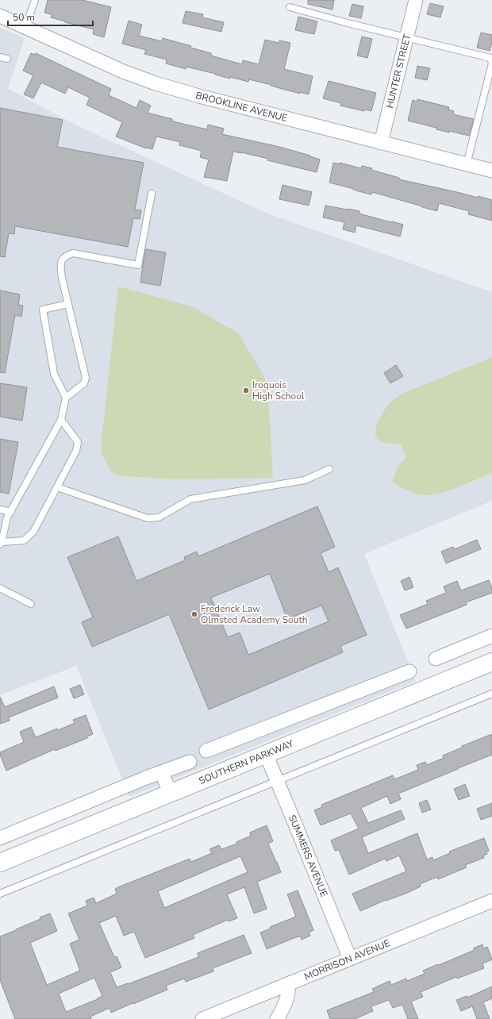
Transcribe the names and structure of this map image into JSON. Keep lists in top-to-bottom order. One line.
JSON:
{"streets":{"main road":["SOUTHERN PARKWAY"],"street":["HUNTER STREET","BROOKLINE AVENUE","SUMMERS AVENUE","MORRISON AVENUE"]},"crossings":[["HUNTER STREET","BROOKLINE AVENUE"],["SOUTHERN PARKWAY","SUMMERS AVENUE"],["SUMMERS AVENUE","MORRISON AVENUE"]],"places":["Iroquois High School","Frederick Law Olmsted Academy South"],"scale_bar":"50 m"}
